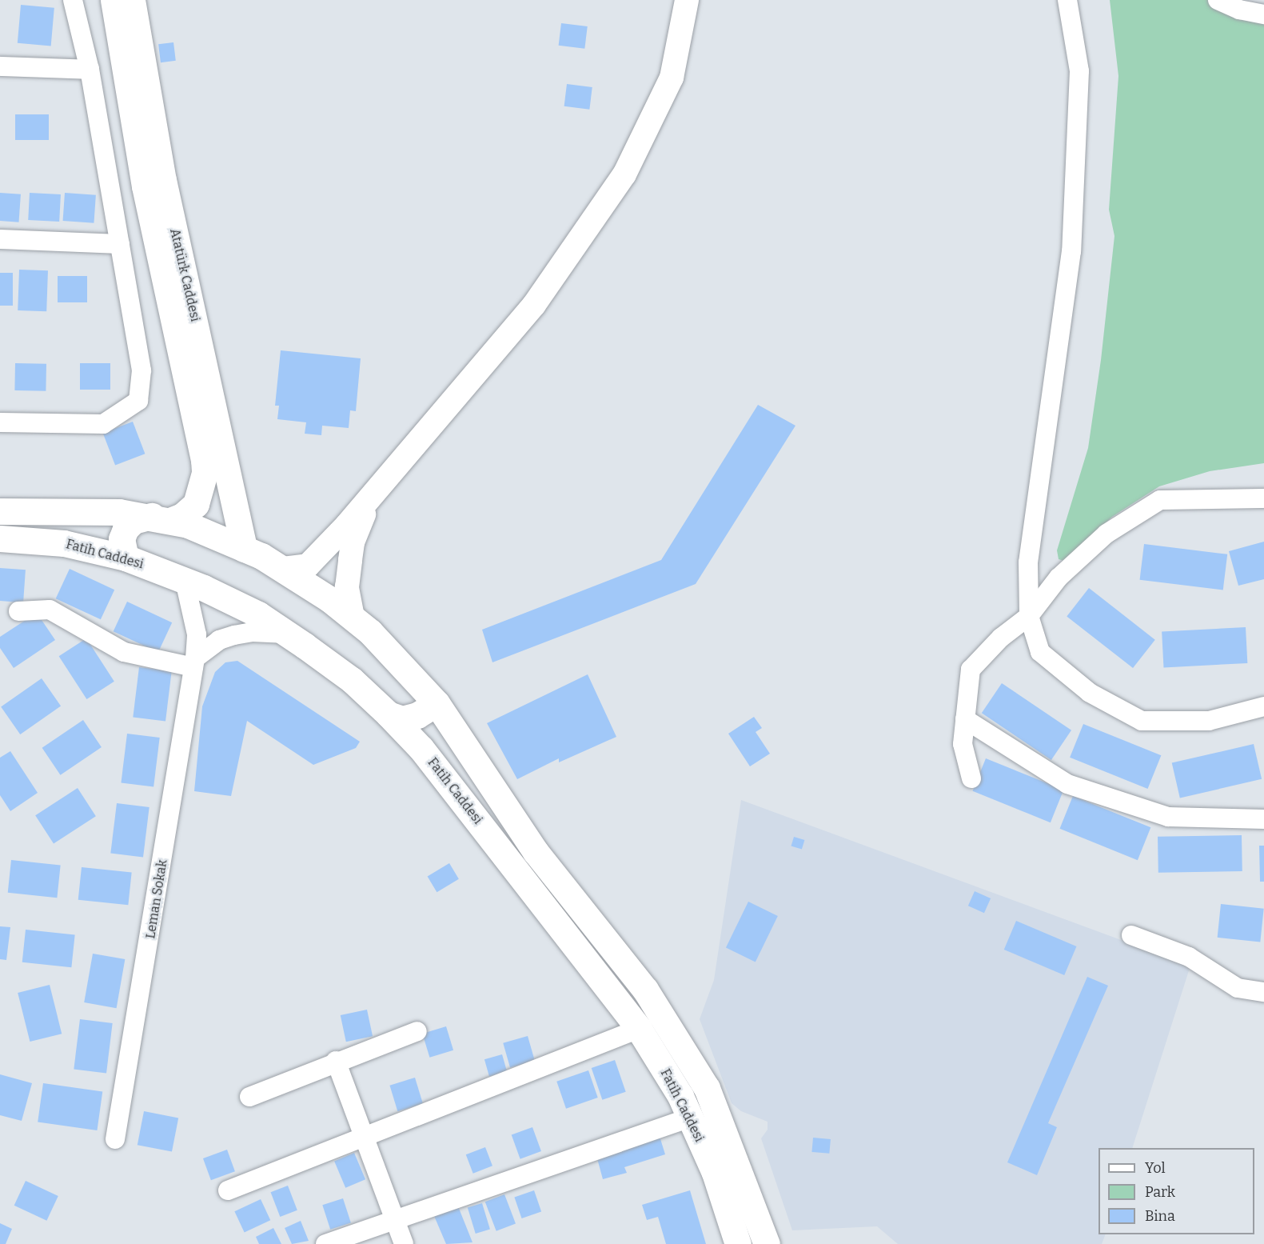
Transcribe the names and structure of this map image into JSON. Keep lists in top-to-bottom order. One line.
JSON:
{"streets":{"main road":["Atatürk Caddesi","Fatih Caddesi"],"street":["Leman Sokak"]},"crossings":[["Atatürk Caddesi","Fatih Caddesi"],["Fatih Caddesi","Leman Sokak"]],"legend":["Yol","Park","Bina"]}
